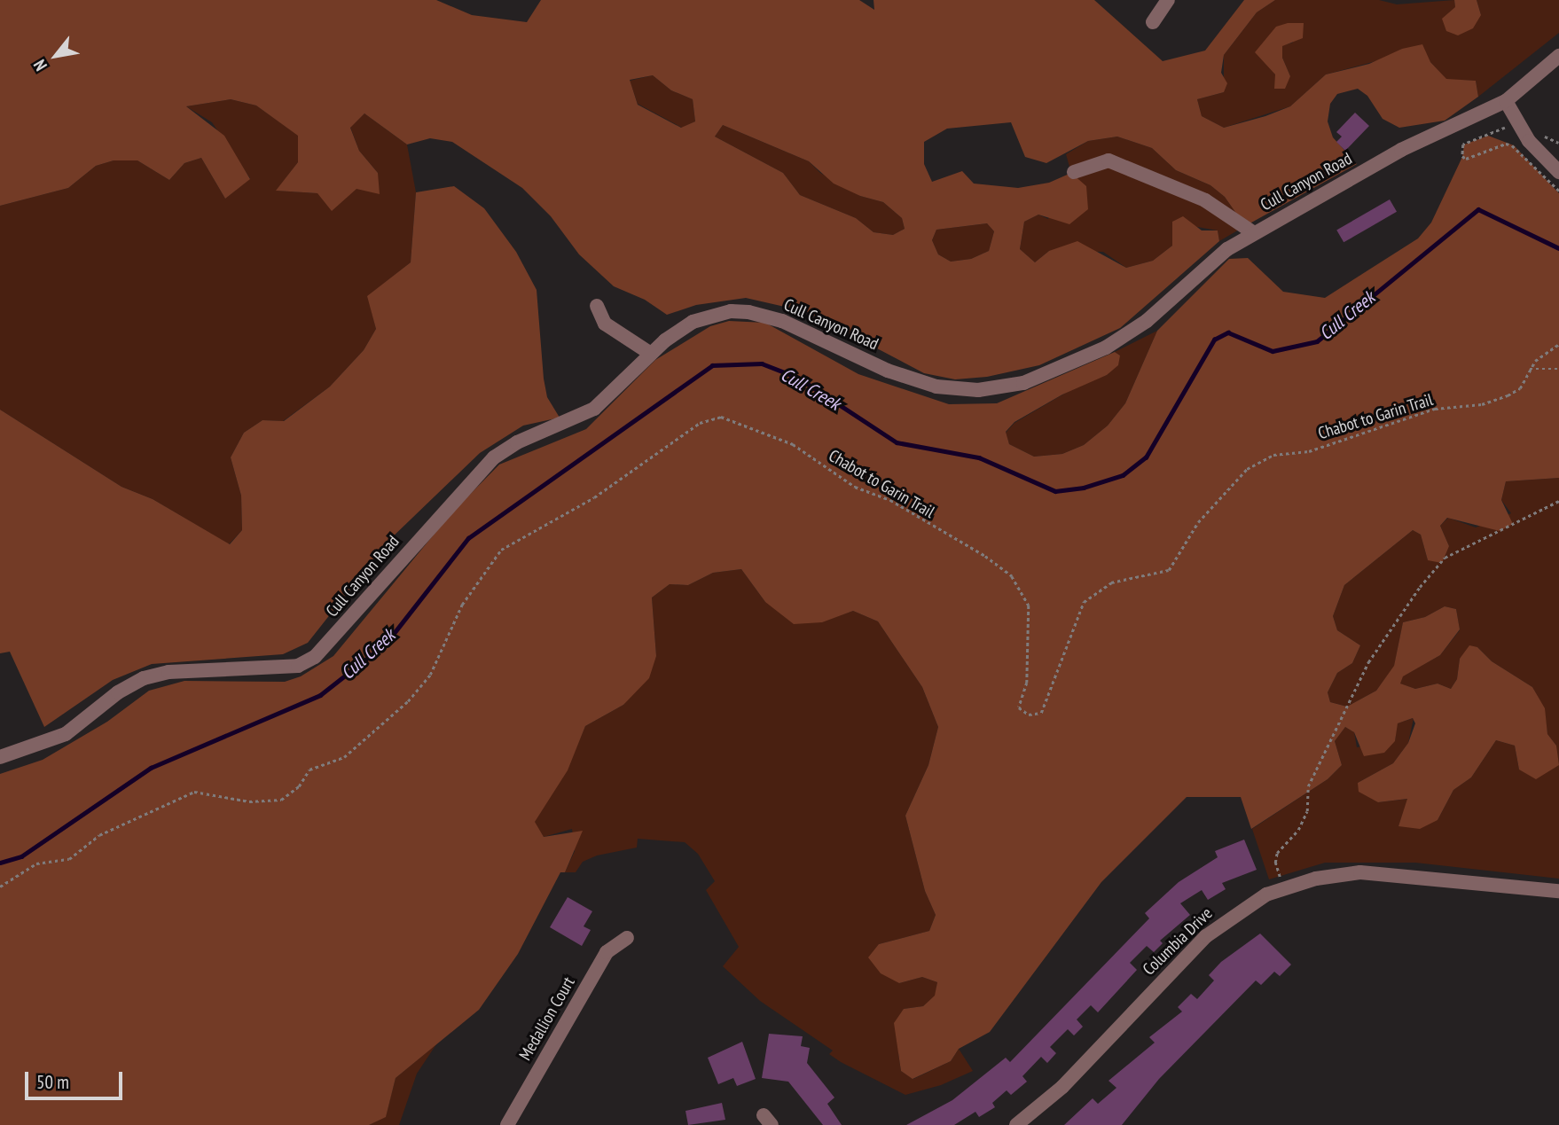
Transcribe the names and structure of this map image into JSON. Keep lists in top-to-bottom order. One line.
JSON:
{"streets":{"street":["Cull Canyon Road","Columbia Drive","Medallion Court"],"path":["Chabot to Garin Trail"]},"water":["Cull Creek"],"scale_bar":"50 m","north":"bottom left"}
